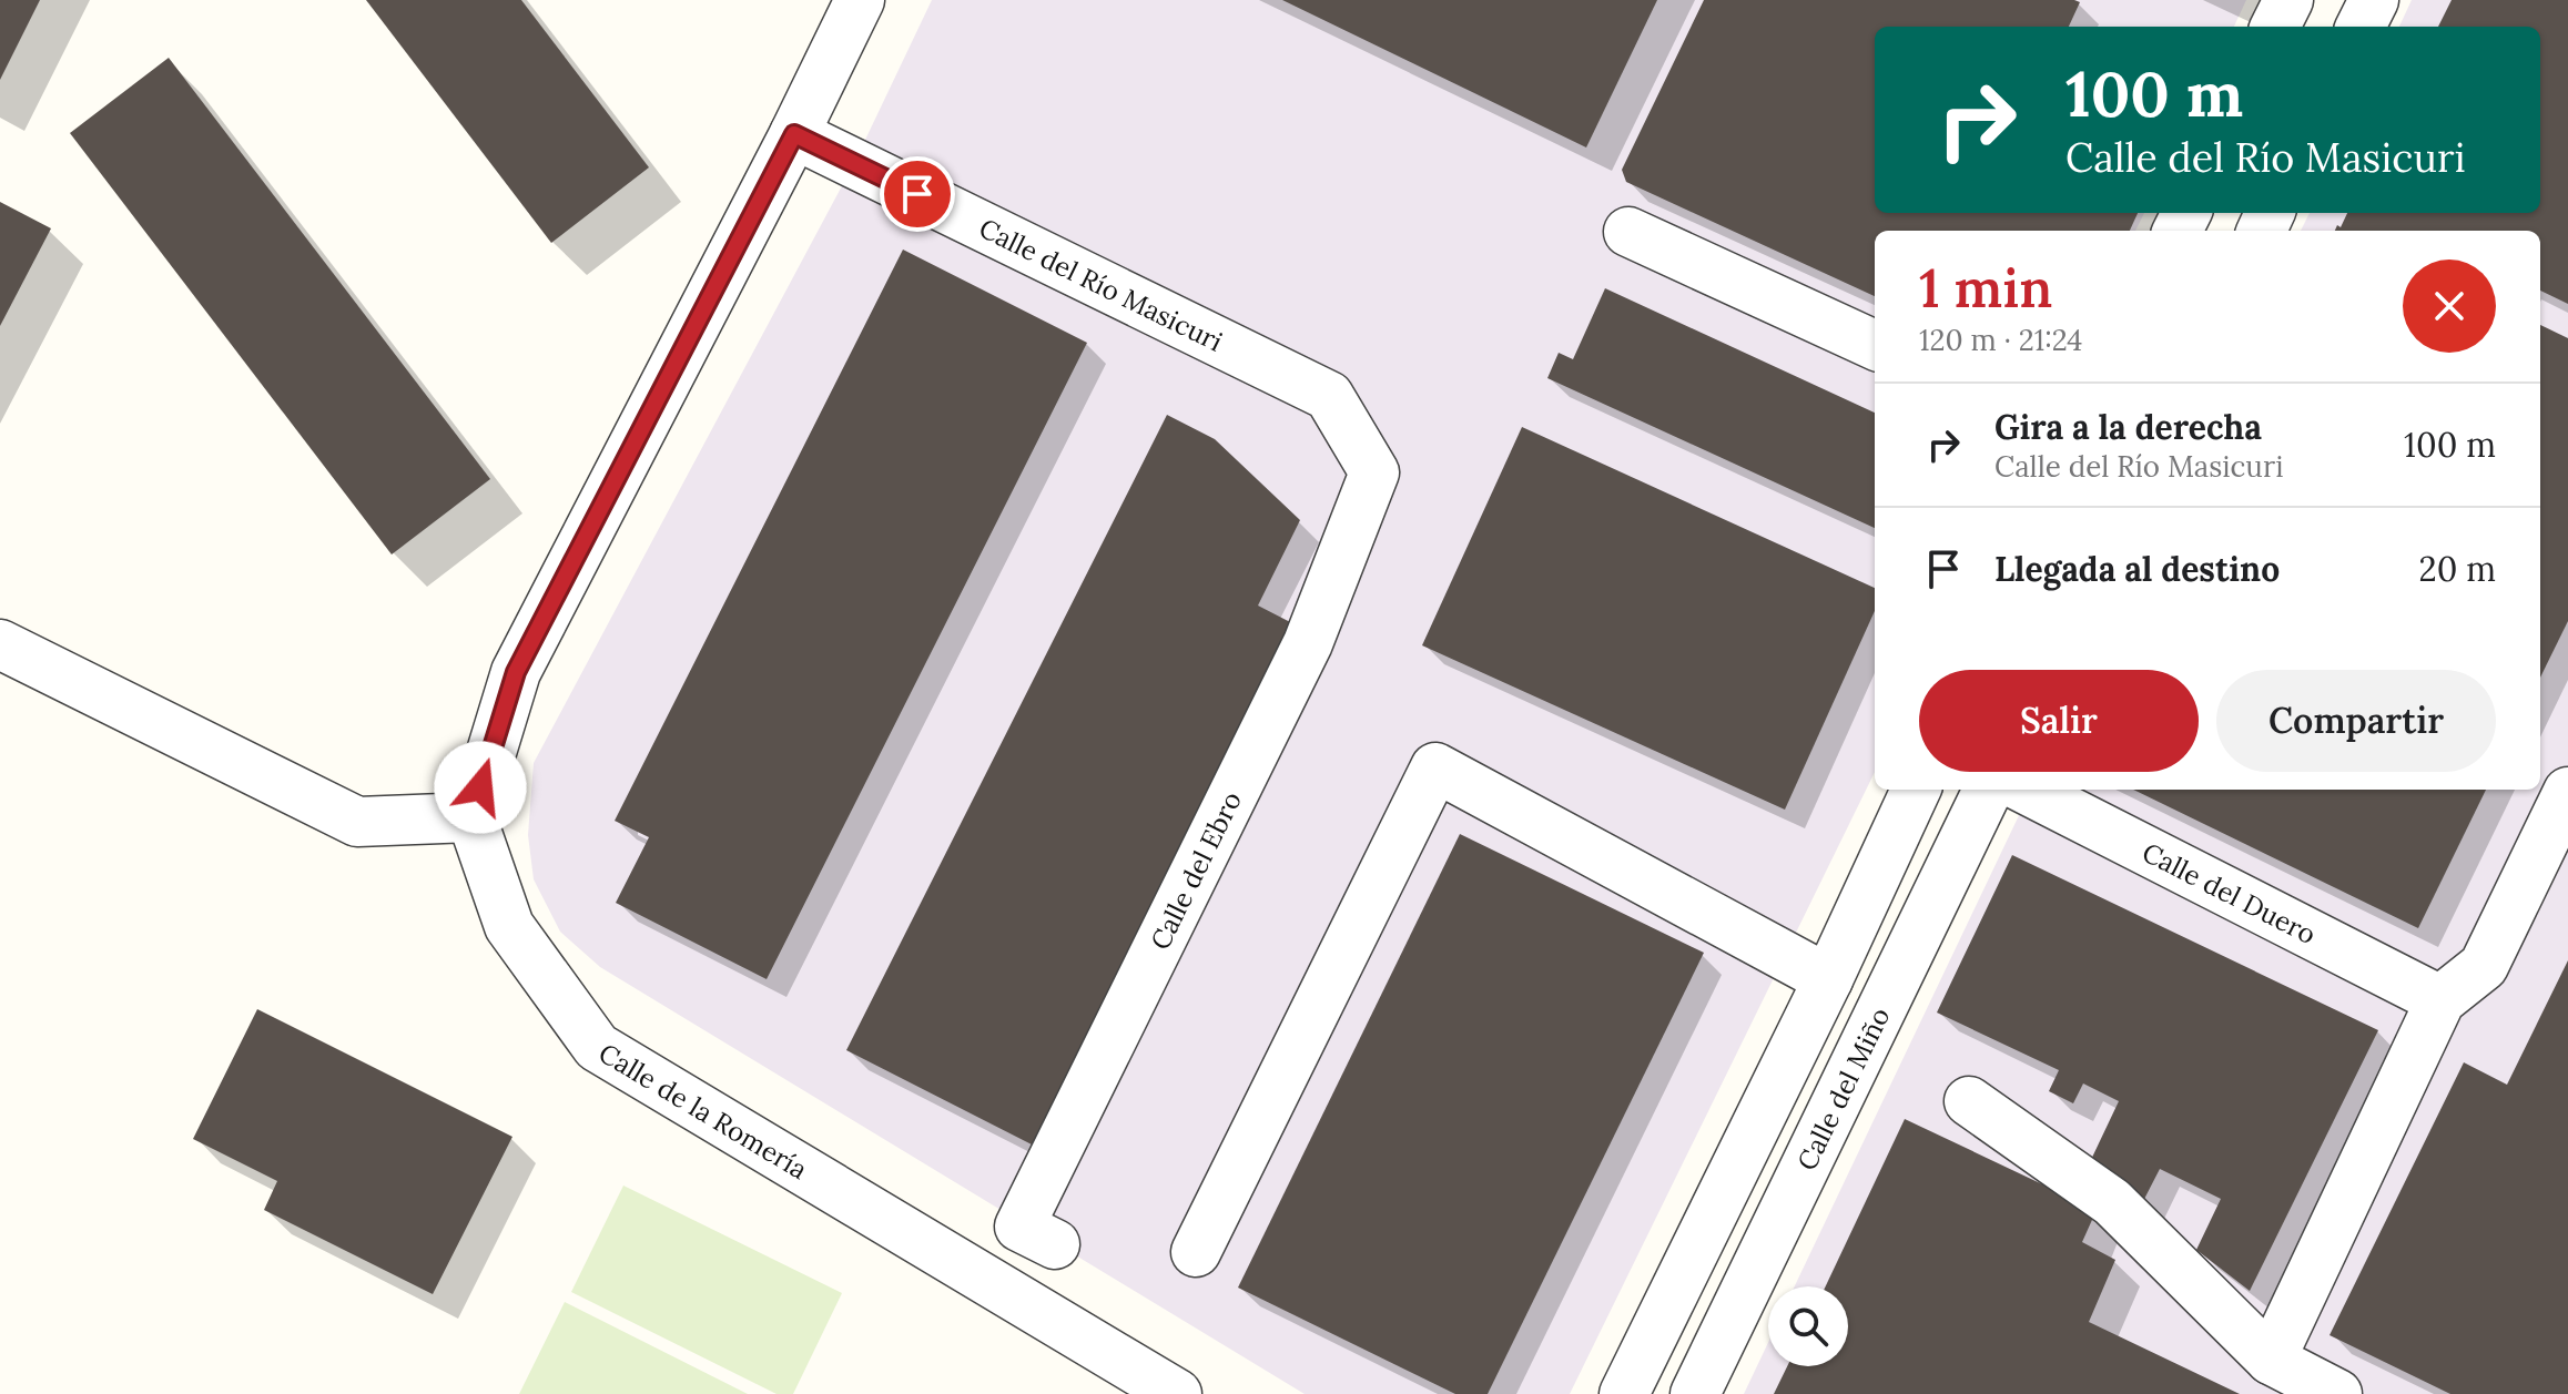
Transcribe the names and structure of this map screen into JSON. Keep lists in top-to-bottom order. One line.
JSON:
{"streets":{"street":["Calle del Río Masicuri","Calle del Ebro","Calle del Duero","Calle del Miño","Calle de la Romería"]},"crossings":[["Calle del Río Masicuri","Calle del Ebro"]],"page":{"turn":["100 m","Calle del Río Masicuri"],"heading":["1 min","120 m · 21:24"],"list":[{"name":"Gira a la derecha","note":"Calle del Río Masicuri","value":"100 m"},{"name":"Llegada al destino","value":"20 m"}],"buttons":["Salir","Compartir"]}}
